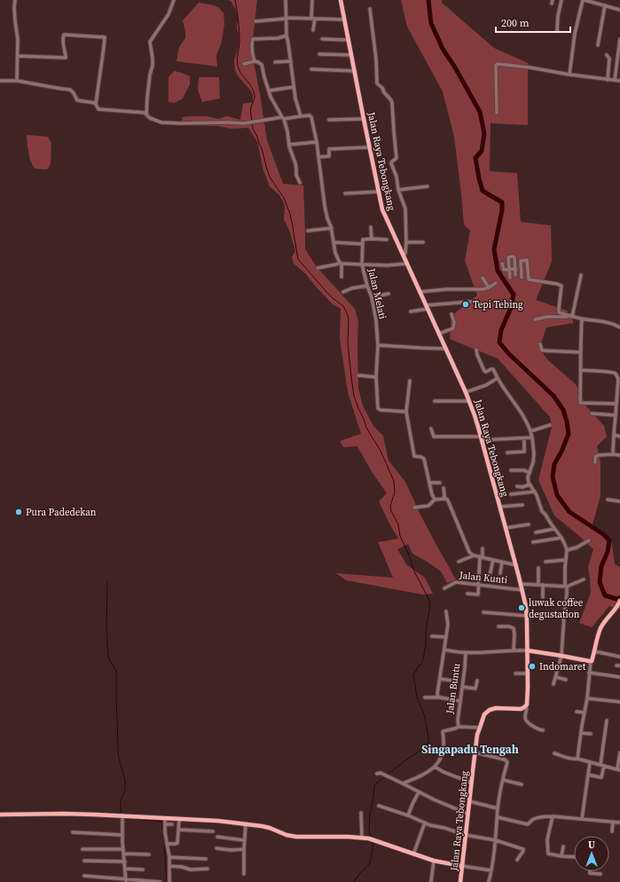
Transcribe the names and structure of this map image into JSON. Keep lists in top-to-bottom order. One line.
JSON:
{"streets":{"main road":["Jalan Raya Tebongkang"],"street":["Jalan Melati","Jalan Kunti","Jalan Buntu"]},"crossings":[["Jalan Raya Tebongkang","Jalan Kunti"],["Jalan Raya Tebongkang","Jalan Buntu"]],"districts":["Singapadu Tengah"],"places":["Tepi Tebing","Pura Padedekan","luwak coffee degustation","Indomaret"],"scale_bar":"200 m","north":"top"}
